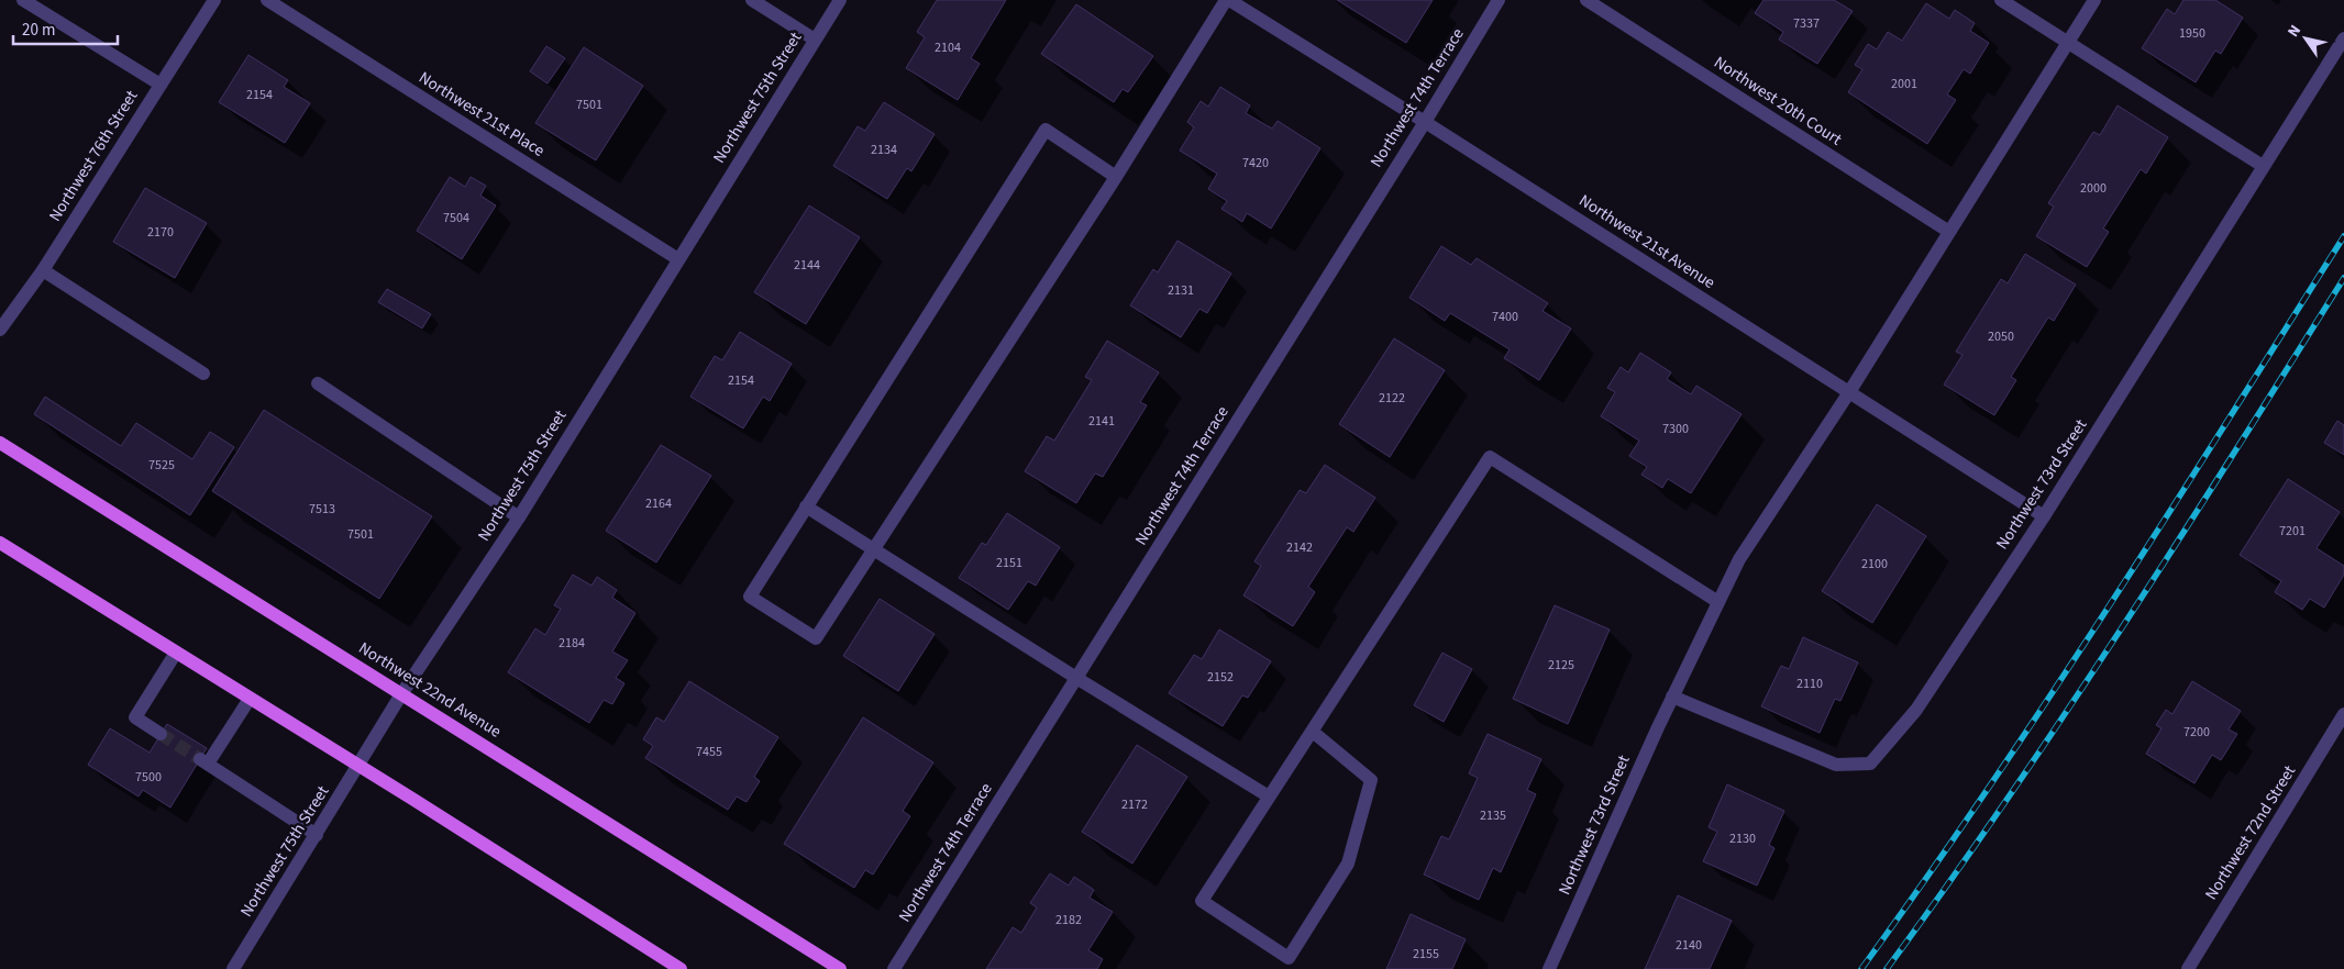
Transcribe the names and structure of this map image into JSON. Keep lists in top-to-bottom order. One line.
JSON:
{"streets":{"main road":["Northwest 22nd Avenue"],"street":["Northwest 75th Street","Northwest 74th Terrace","Northwest 20th Court","Northwest 21st Place","Northwest 76th Street","Northwest 21st Avenue","Northwest 73rd Street","Northwest 72nd Street"]},"crossings":[["Northwest 75th Street","Northwest 21st Place"],["Northwest 75th Street","Northwest 22nd Avenue"],["Northwest 74th Terrace","Northwest 21st Avenue"],["Northwest 20th Court","Northwest 73rd Street"],["Northwest 21st Avenue","Northwest 73rd Street"]],"house_numbers":["7337","1950","2104","2001","2154","7501","2134","7420","2000","7504","2170","2144","2131","7400","2050","2154","2122","2141","7300","7525","2164","7513","7201","7501","2142","2151","2100","2184","2125","2152","2110","7200","7455","7500","2172","2135","2130","2182","2140","2155"],"scale_bar":"20 m","north":"top left"}
